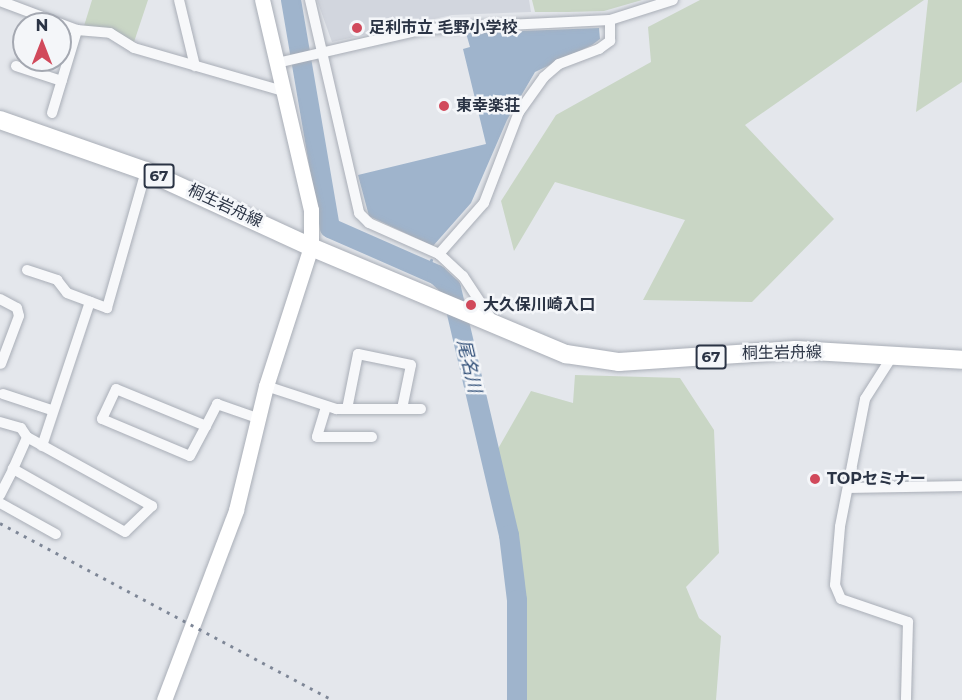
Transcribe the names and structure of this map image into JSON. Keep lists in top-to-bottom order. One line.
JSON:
{"streets":{"main road":["67","桐生岩舟線"]},"water":["尾名川"],"places":["足利市立 毛野小学校","東幸楽荘","大久保川崎入口","TOPセミナー"],"north":"top"}
